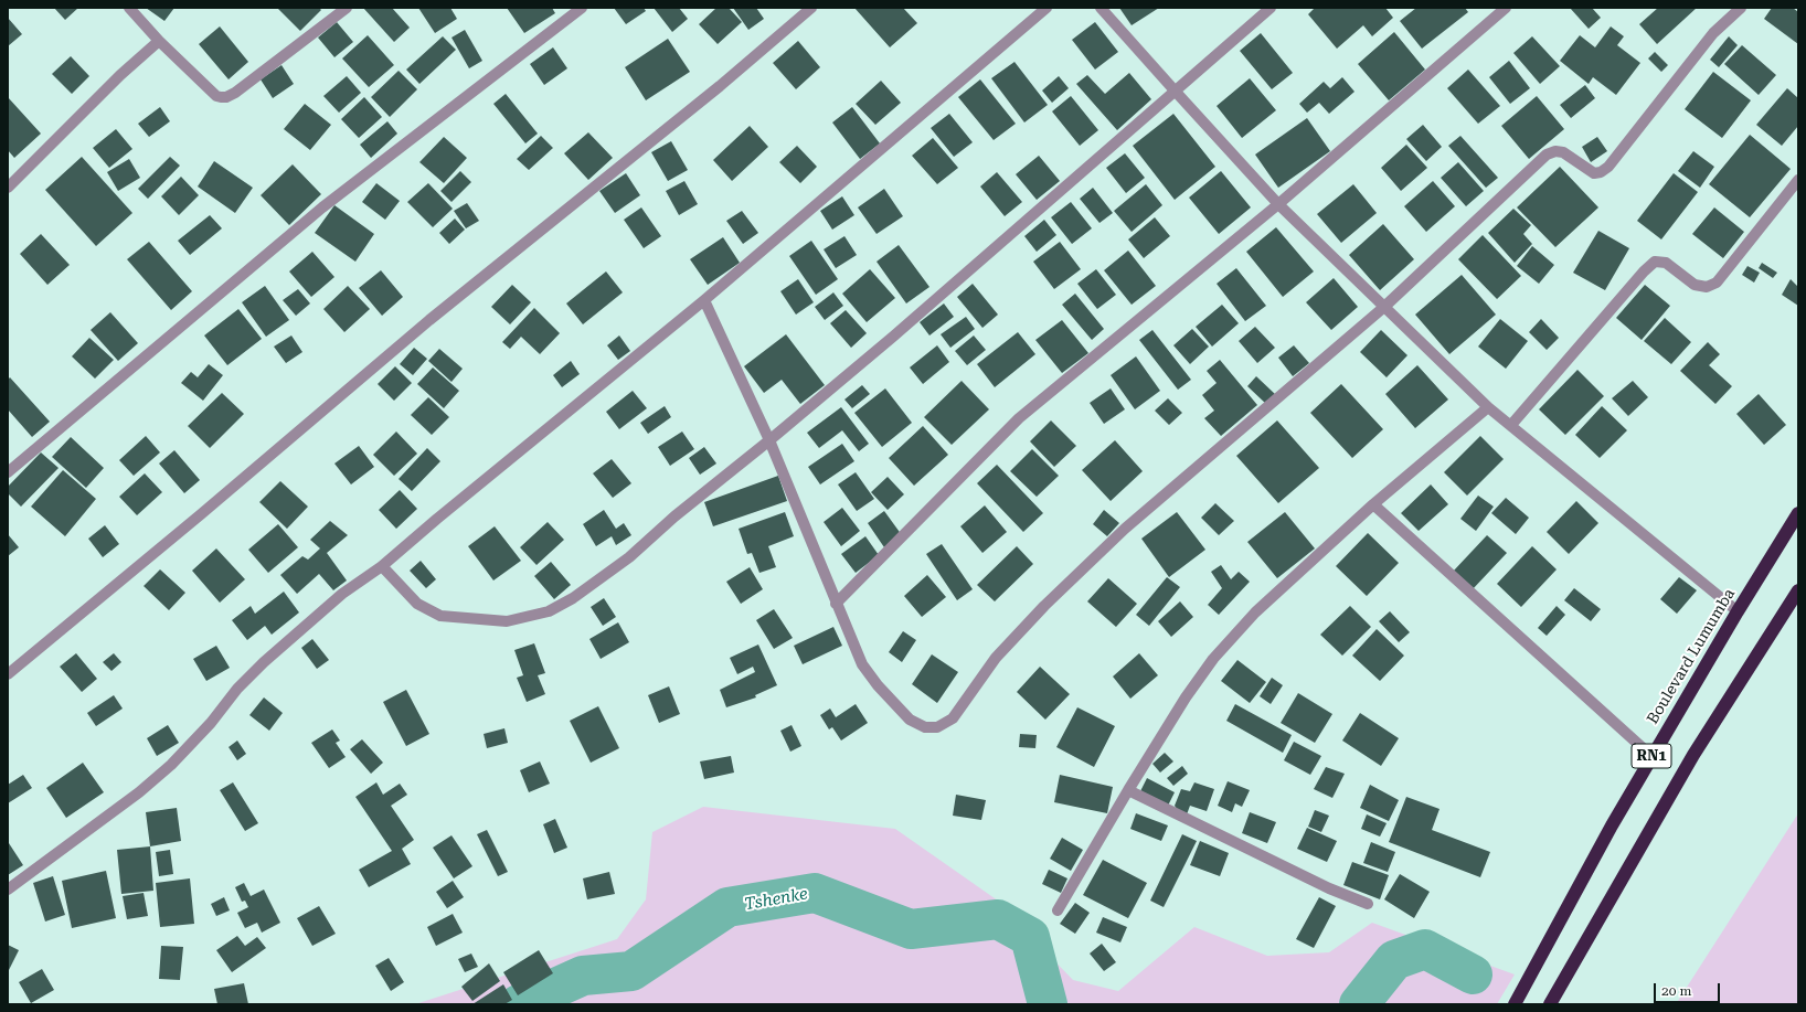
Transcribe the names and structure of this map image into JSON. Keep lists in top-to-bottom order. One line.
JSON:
{"streets":{"highway":["Boulevard Lumumba","RN1"]},"water":["Tshenke"],"scale_bar":"20 m"}
